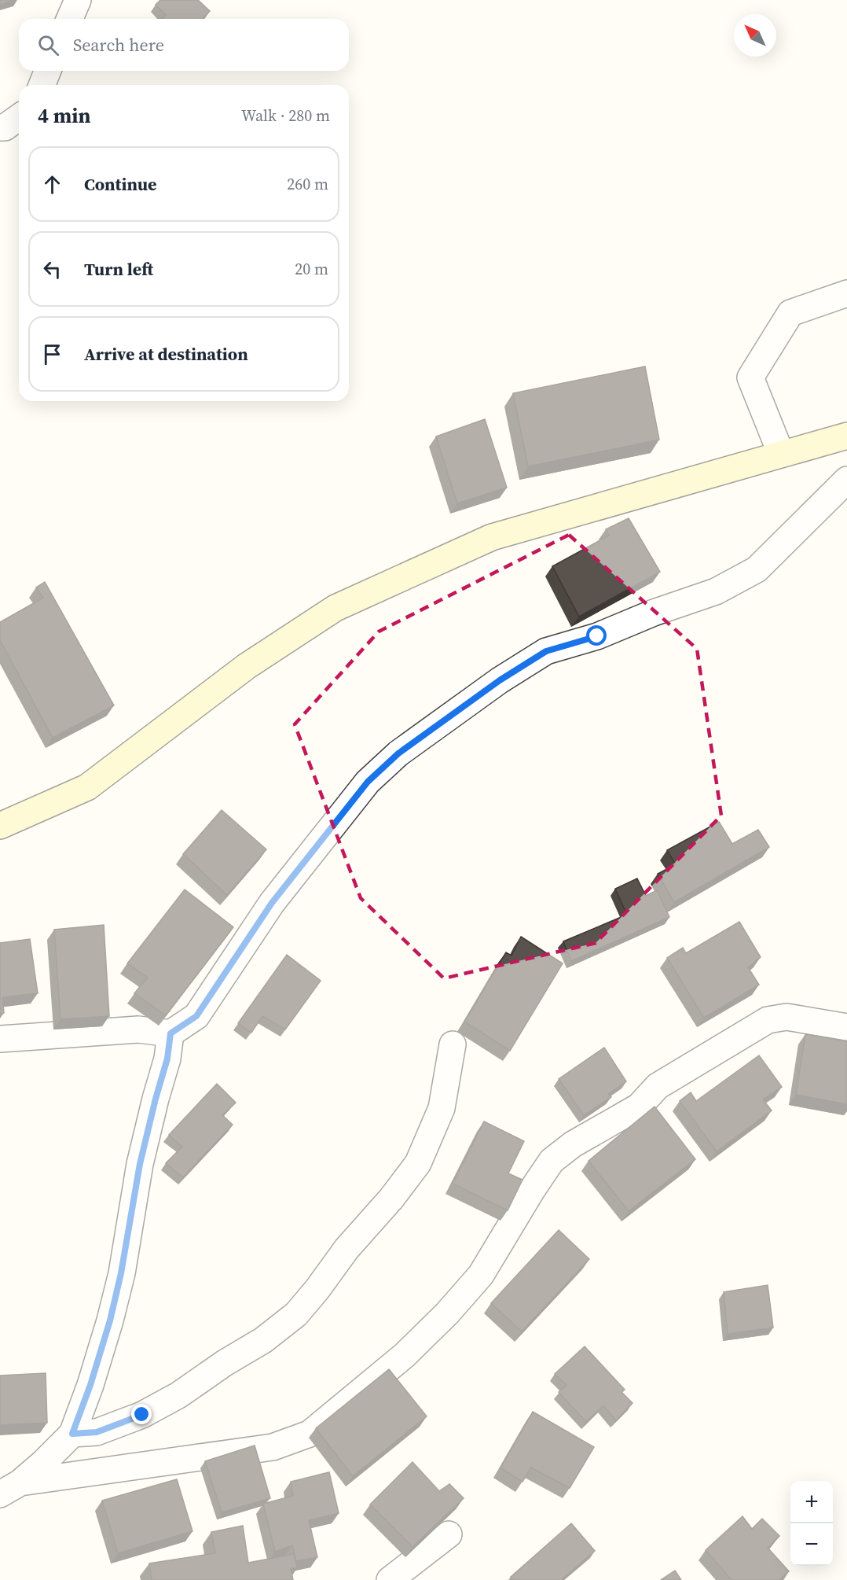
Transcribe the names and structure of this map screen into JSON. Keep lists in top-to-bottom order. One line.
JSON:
{"north":"top left","page":{"search":"Search here","heading":["4 min","Walk · 280 m"],"list":[["Continue","260 m"],["Turn left","20 m"],"Arrive at destination"],"map_buttons":["+","−"]}}
